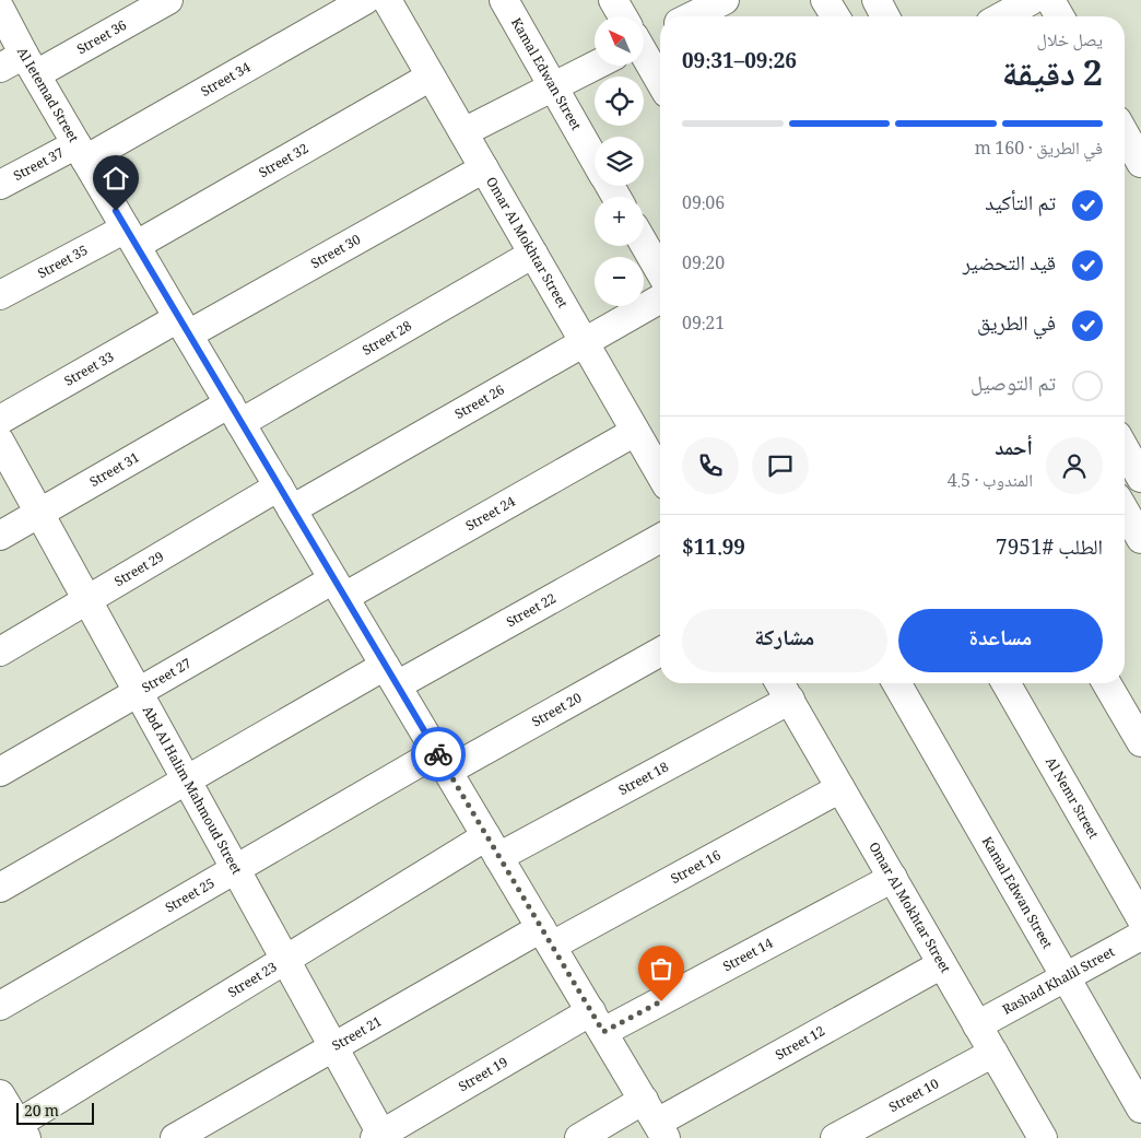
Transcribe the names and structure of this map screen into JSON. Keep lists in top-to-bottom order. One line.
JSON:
{"streets":{"street":["Street 36","Kamal Edwan Street","Street 34","Al Ietemad Street","Street 32","Street 37","Omar Al Mokhtar Street","Street 30","Street 35","Street 28","Street 33","Street 26","Street 31","Street 24","Street 29","Street 22","Street 27","Street 20","Street 18","Abd Al Halim Mahmoud Street","Al Nemr Street","Street 16","Street 25","Street 14","Street 23","Rashad Khalil Street","Street 21","Street 12","Street 19","Street 10"]},"crossings":[["Street 36","Al Ietemad Street"],["Kamal Edwan Street","Rashad Khalil Street"],["Street 34","Al Ietemad Street"],["Street 34","Street 37"],["Al Ietemad Street","Street 32"],["Al Ietemad Street","Street 37"],["Al Ietemad Street","Street 30"],["Al Ietemad Street","Street 35"],["Al Ietemad Street","Street 28"],["Al Ietemad Street","Street 33"],["Al Ietemad Street","Street 26"],["Al Ietemad Street","Street 31"],["Al Ietemad Street","Street 24"],["Al Ietemad Street","Street 29"],["Al Ietemad Street","Street 22"],["Al Ietemad Street","Street 27"],["Al Ietemad Street","Street 20"],["Al Ietemad Street","Street 18"],["Al Ietemad Street","Street 16"],["Al Ietemad Street","Street 25"],["Al Ietemad Street","Street 14"],["Al Ietemad Street","Street 23"],["Al Ietemad Street","Street 21"],["Al Ietemad Street","Street 12"],["Al Ietemad Street","Street 19"],["Street 32","Omar Al Mokhtar Street"],["Street 32","Street 35"],["Omar Al Mokhtar Street","Street 30"],["Omar Al Mokhtar Street","Street 28"],["Omar Al Mokhtar Street","Street 26"],["Omar Al Mokhtar Street","Street 24"],["Omar Al Mokhtar Street","Street 18"],["Omar Al Mokhtar Street","Street 16"],["Omar Al Mokhtar Street","Street 14"],["Omar Al Mokhtar Street","Rashad Khalil Street"],["Omar Al Mokhtar Street","Street 12"],["Omar Al Mokhtar Street","Street 10"],["Street 30","Street 33"],["Street 28","Street 31"],["Street 26","Street 29"],["Street 31","Abd Al Halim Mahmoud Street"],["Street 24","Street 27"],["Street 29","Abd Al Halim Mahmoud Street"],["Street 22","Abd Al Halim Mahmoud Street"],["Street 27","Abd Al Halim Mahmoud Street"],["Street 20","Street 25"],["Street 18","Street 23"],["Abd Al Halim Mahmoud Street","Street 25"],["Abd Al Halim Mahmoud Street","Street 23"],["Abd Al Halim Mahmoud Street","Street 21"],["Abd Al Halim Mahmoud Street","Street 19"],["Street 16","Street 21"],["Street 14","Street 19"]],"scale_bar":"20 m","north":"top left","page":{"map_buttons":["+","−"],"heading":["2 دقيقة","يصل خلال","09:26–09:31"],"panel":["أحمد","المندوب · 4.5","الطلب #7951","$11.99"],"bar":"في الطريق · 160 m","list":[["تم التأكيد","09:06"],["قيد التحضير","09:20"],["في الطريق","09:21"],"تم التوصيل"],"buttons":["مساعدة","مشاركة"],"scale":"20 m"}}
